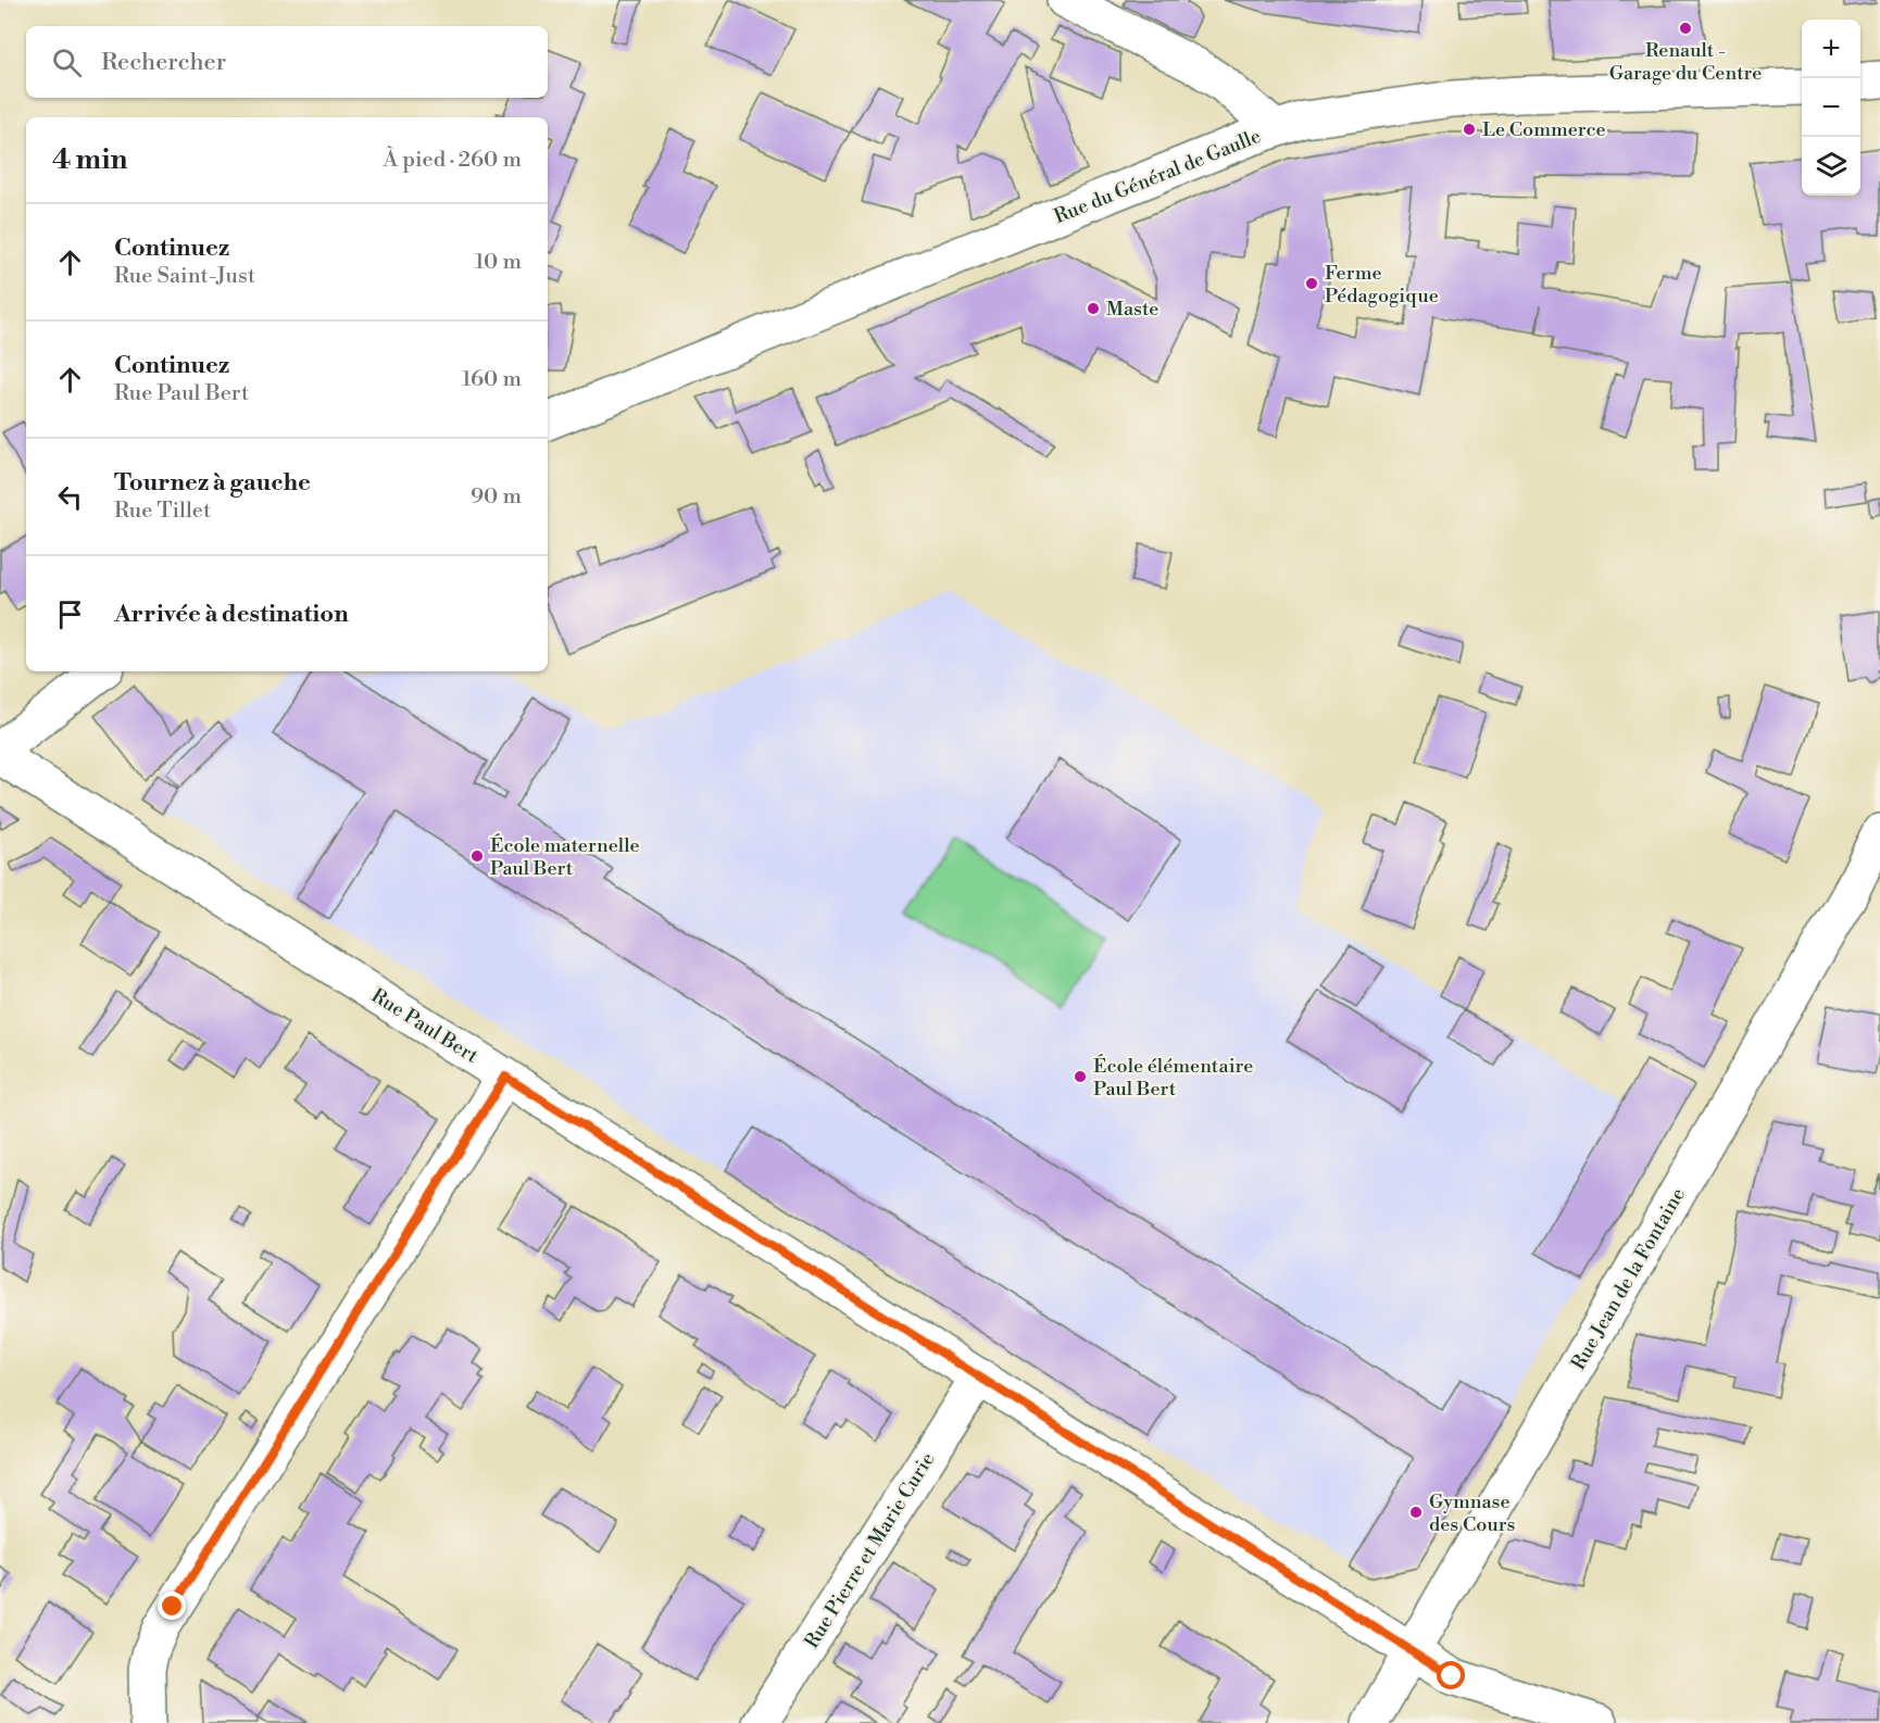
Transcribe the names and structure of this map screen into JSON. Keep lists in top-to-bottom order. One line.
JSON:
{"streets":{"street":["Rue du Général de Gaulle","Rue Paul Bert","Rue Jean de la Fontaine","Rue Pierre et Marie Curie"]},"crossings":[["Rue Paul Bert","Rue Jean de la Fontaine"],["Rue Paul Bert","Rue Pierre et Marie Curie"]],"places":["Renault - Garage du Centre","Le Commerce","Ferme Pédagogique","Maste","École maternelle Paul Bert","École élémentaire Paul Bert","Gymnase des Cours"],"page":{"map_buttons":["+","−"],"search":"Rechercher","heading":["4 min","À pied · 260 m"],"list":[["Continuez","Rue Saint-Just","10 m"],["Continuez","Rue Paul Bert","160 m"],["Tournez à gauche","Rue Tillet","90 m"],"Arrivée à destination"]}}
